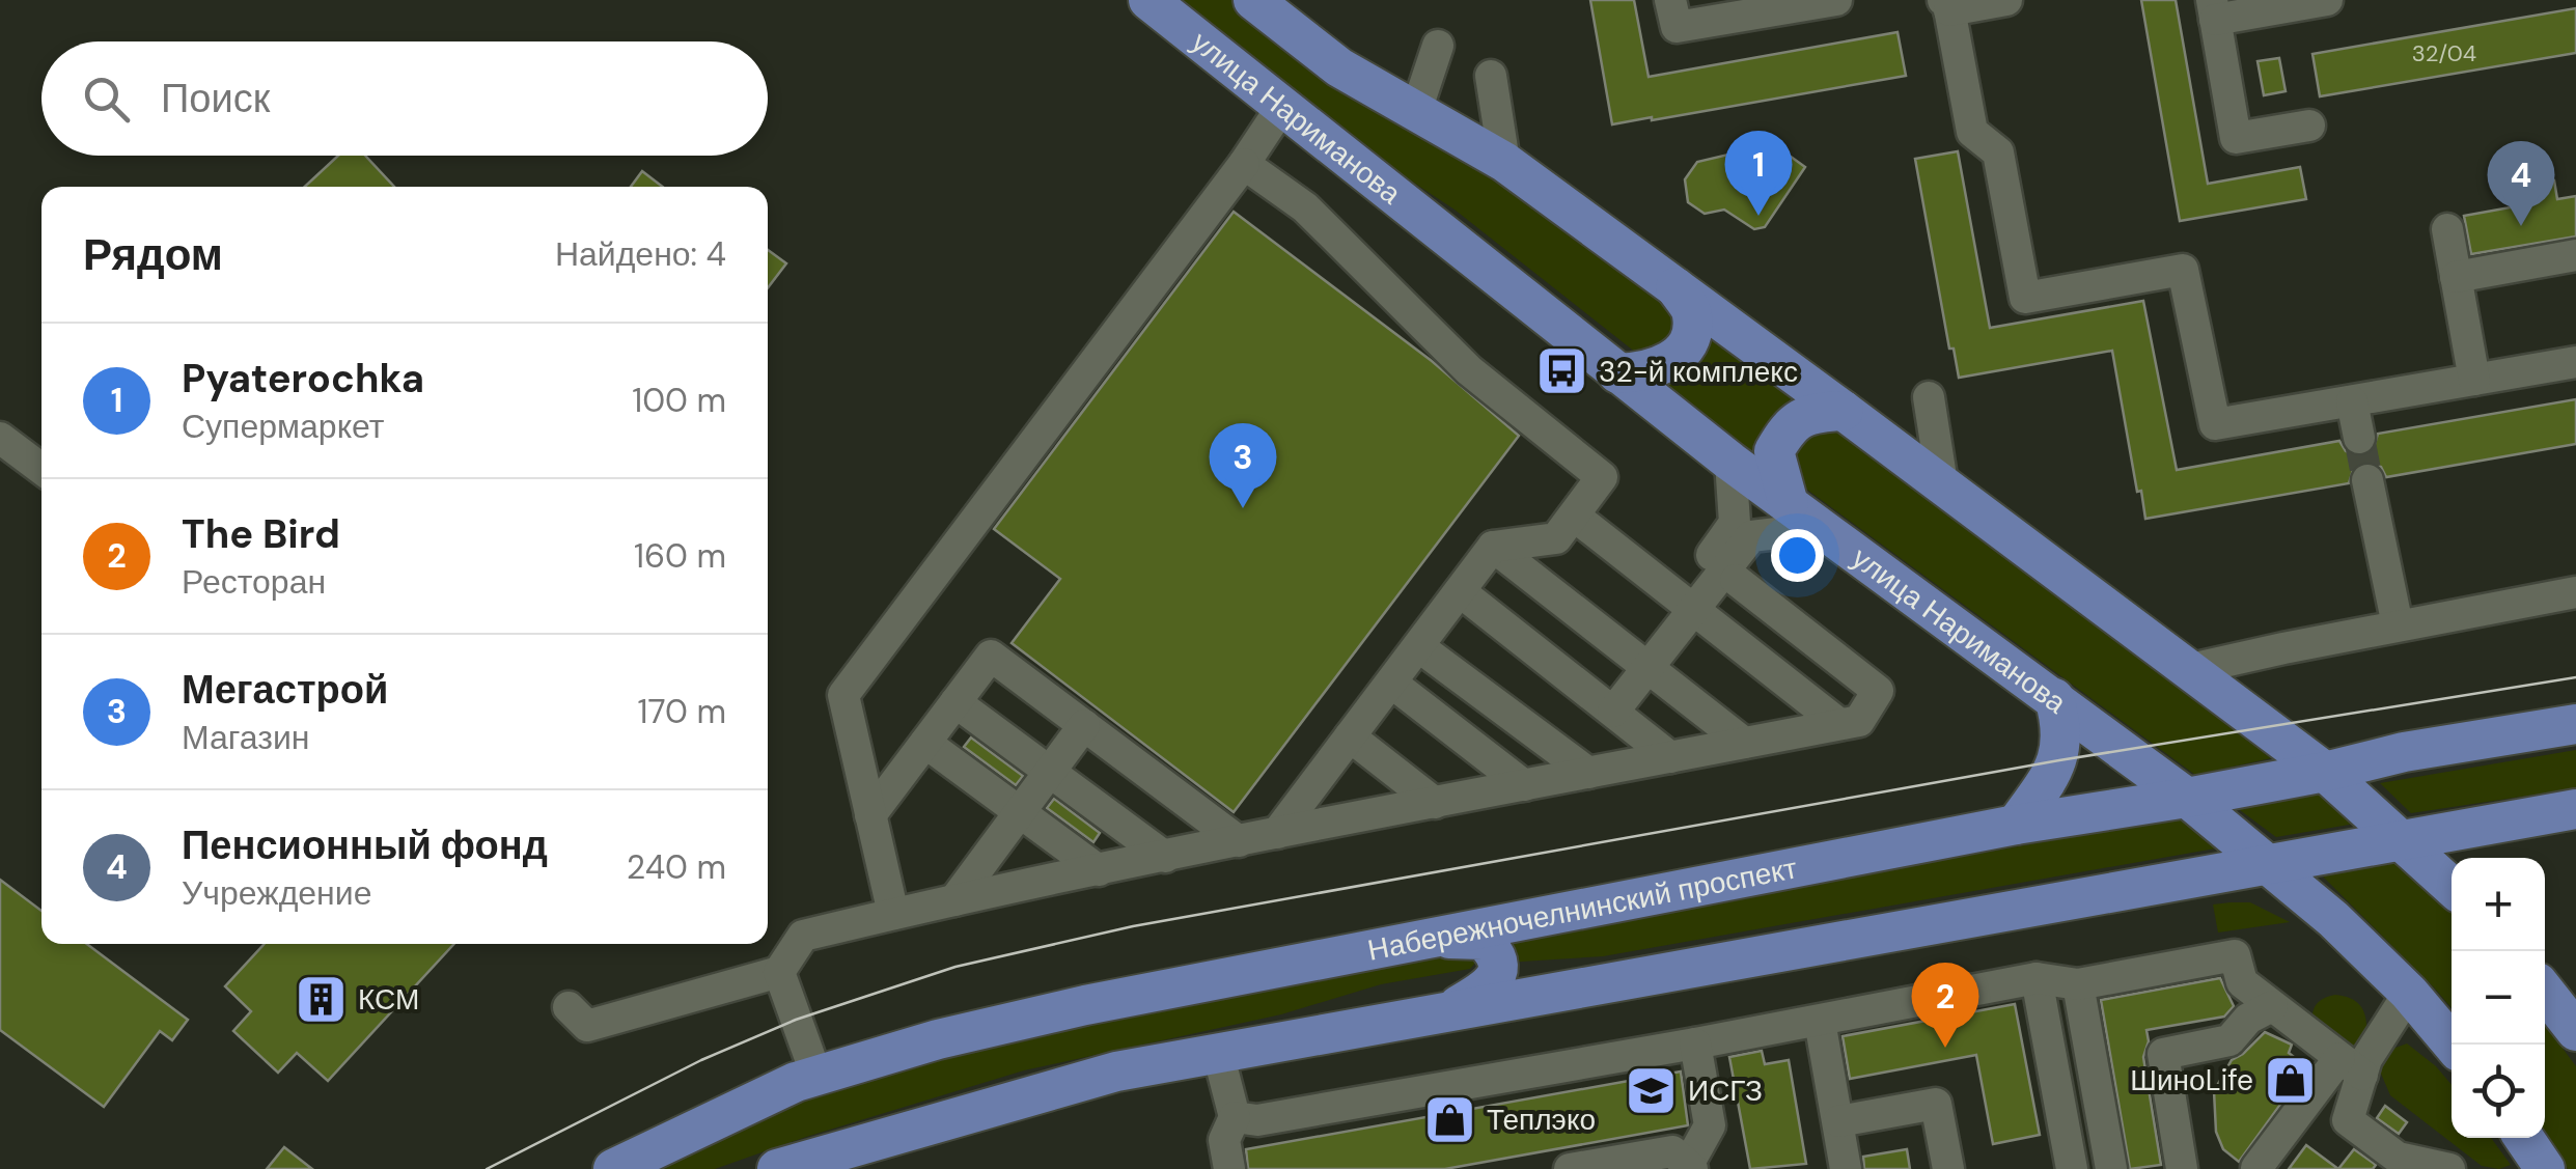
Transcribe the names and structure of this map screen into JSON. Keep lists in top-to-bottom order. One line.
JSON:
{"streets":{"main road":["улица Нариманова","Набережночелнинский проспект"]},"crossings":[["улица Нариманова","Набережночелнинский проспект"]],"places":{"bus stop":["32-й комплекс"],"building":["КСМ"],"shop":["ШиноLife","Теплэко"],"school or university":["ИСГЗ"]},"house_numbers":["32/04"],"page":{"search":"Поиск","pins":["1","4","3","2"],"heading":["Рядом","Найдено: 4"],"list":[{"mark":"1","name":"Pyaterochka","note":"Супермаркет","value":"100 m"},{"mark":"2","name":"The Bird","note":"Ресторан","value":"160 m"},{"mark":"3","name":"Мегастрой","note":"Магазин","value":"170 m"},{"mark":"4","name":"Пенсионный фонд","note":"Учреждение","value":"240 m"}],"map_buttons":["+","−"]}}
